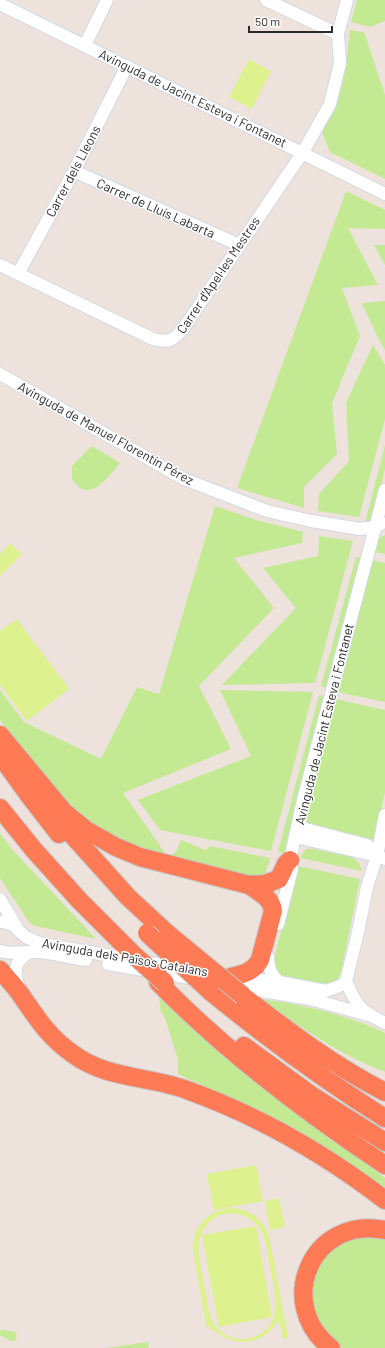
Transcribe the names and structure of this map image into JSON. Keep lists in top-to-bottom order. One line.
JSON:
{"streets":{"street":["Avinguda de Jacint Esteva i Fontanet","Carrer dels Lleons","Carrer de Lluís Labarta","Carrer d'Apel·les Mestres","Avinguda de Manuel Florentín Pérez","Avinguda dels Països Catalans"]},"crossings":[["Avinguda de Jacint Esteva i Fontanet","Carrer dels Lleons"],["Avinguda de Jacint Esteva i Fontanet","Carrer d'Apel·les Mestres"],["Avinguda de Jacint Esteva i Fontanet","Avinguda de Manuel Florentín Pérez"],["Carrer dels Lleons","Carrer de Lluís Labarta"],["Carrer dels Lleons","Carrer d'Apel·les Mestres"],["Carrer de Lluís Labarta","Carrer d'Apel·les Mestres"]],"scale_bar":"50 m"}
